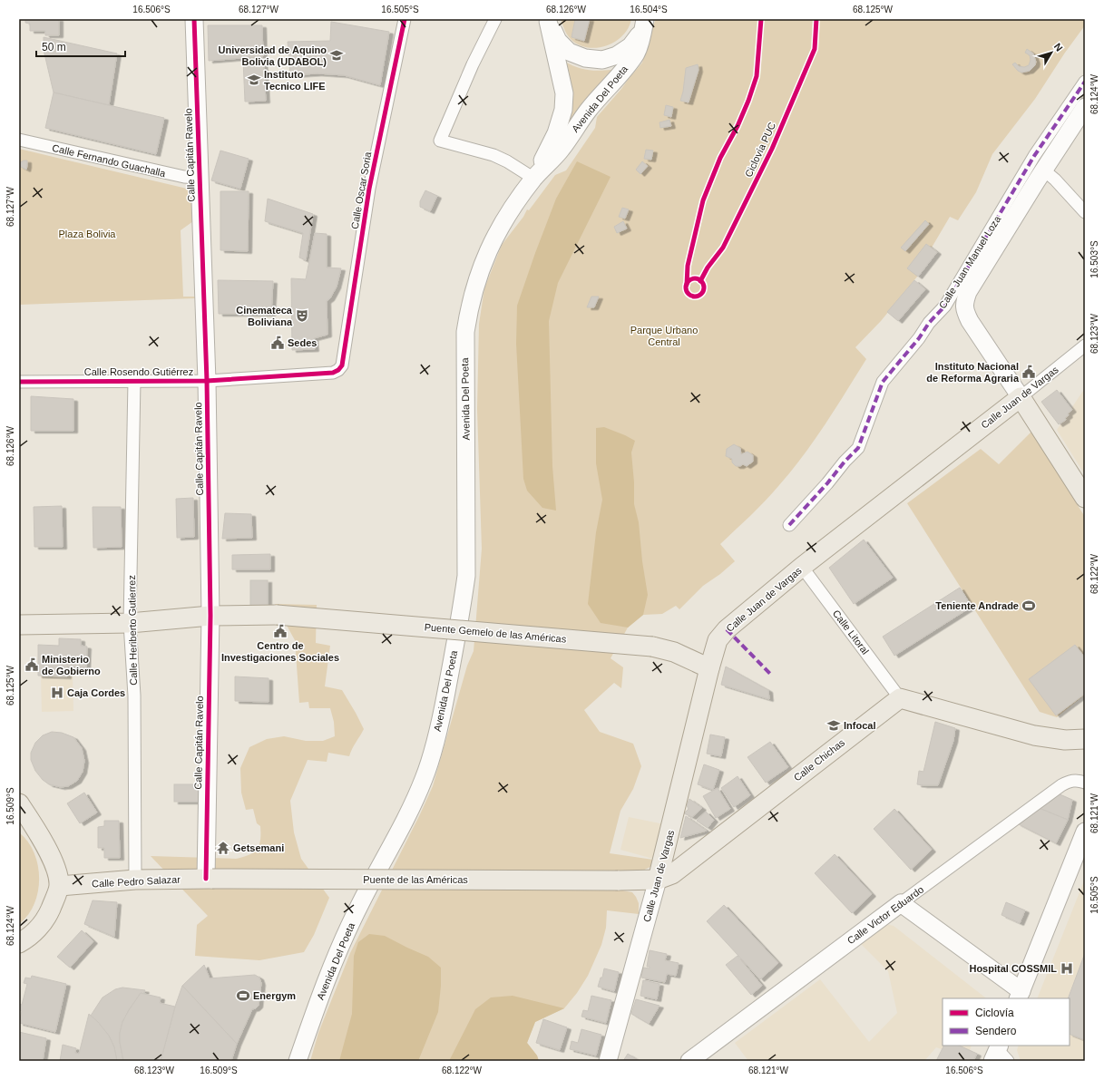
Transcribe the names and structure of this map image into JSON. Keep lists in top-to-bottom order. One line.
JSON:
{"streets":{"main road":["Avenida Del Poeta","Calle Capitán Ravelo","Calle Juan Manuel Loza","Calle Juan de Vargas","Puente Gemelo de las Américas","Calle Chichas","Puente de las Américas","Calle Pedro Salazar","Calle Victor Eduardo"],"street":["Calle Fernando Guachalla","Calle Oscar Soria","Calle Rosendo Gutiérrez","Calle Heriberto Gutierrez","Calle Litoral"],"cycle path":["Ciclovía PUC"]},"crossings":[["Calle Capitán Ravelo","Calle Fernando Guachalla"],["Calle Capitán Ravelo","Calle Rosendo Gutiérrez"],["Calle Capitán Ravelo","Puente Gemelo de las Américas"],["Calle Capitán Ravelo","Puente de las Américas"],["Calle Capitán Ravelo","Calle Pedro Salazar"],["Calle Oscar Soria","Calle Rosendo Gutiérrez"],["Calle Juan Manuel Loza","Calle Juan de Vargas"],["Calle Rosendo Gutiérrez","Calle Heriberto Gutierrez"],["Calle Juan de Vargas","Calle Litoral"],["Calle Juan de Vargas","Puente Gemelo de las Américas"],["Calle Juan de Vargas","Calle Chichas"],["Calle Heriberto Gutierrez","Puente Gemelo de las Américas"],["Calle Heriberto Gutierrez","Calle Pedro Salazar"],["Calle Litoral","Calle Chichas"],["Calle Chichas","Puente de las Américas"],["Puente de las Américas","Calle Pedro Salazar"]],"parks":["Plaza Bolivia","Parque Urbano Central"],"places":{"school or university":["Universidad de Aquino Bolivia (UDABOL)","Instituto Tecnico LIFE","Infocal"],"theatre":["Cinemateca Boliviana"],"public building":["Sedes","Instituto Nacional de Reforma Agraria","Centro de Investigaciones Sociales","Ministerio de Gobierno"],"sports":["Teniente Andrade","Energym"],"hospital":["Caja Cordes","Hospital COSSMIL"],"temple":["Getsemani"]},"legend":["Ciclovía","Sendero"],"scale_bar":"50 m","north":"top right","coordinates":["16.506°S","68.127°W","16.505°S","68.126°W","16.504°S","68.125°W","68.124°W","16.503°S","68.123°W","68.122°W","16.509°S","68.121°W"]}
